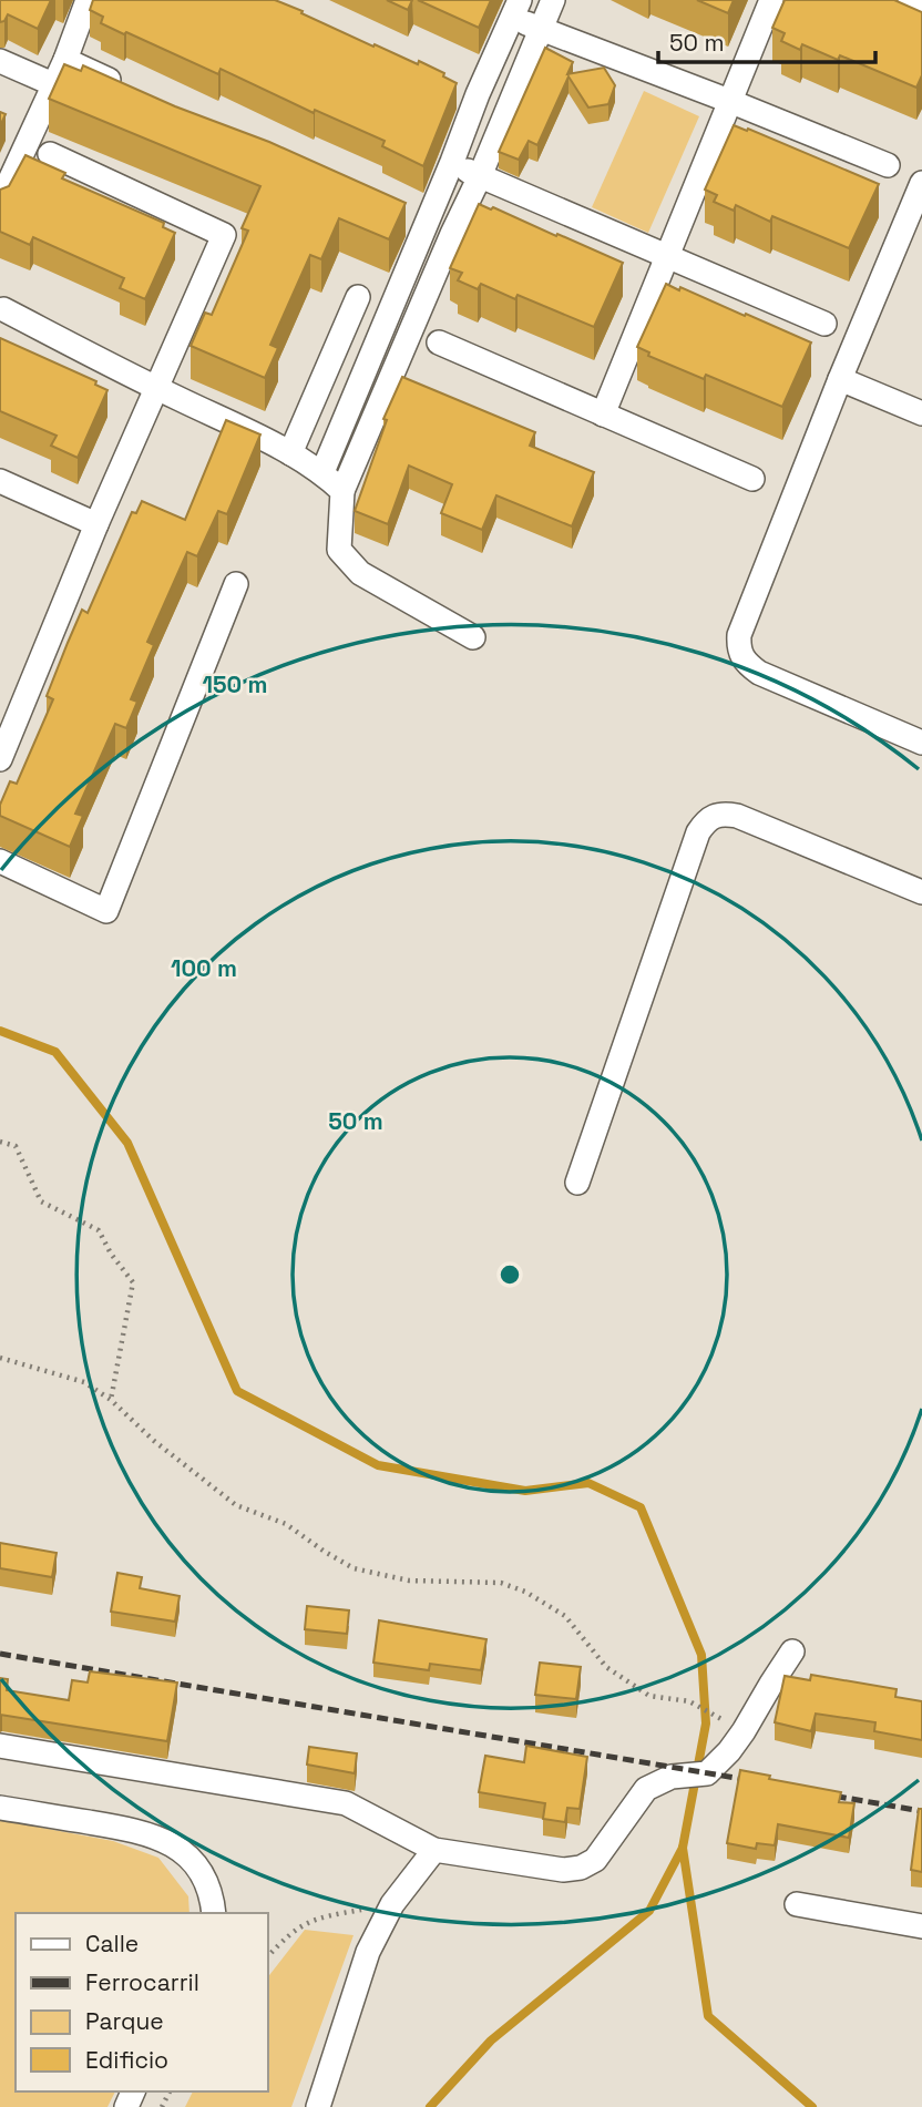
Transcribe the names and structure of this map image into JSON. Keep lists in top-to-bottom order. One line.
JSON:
{"legend":["Calle","Ferrocarril","Parque","Edificio"],"scale_bar":"50 m","rings":["150 m","100 m","50 m"]}
